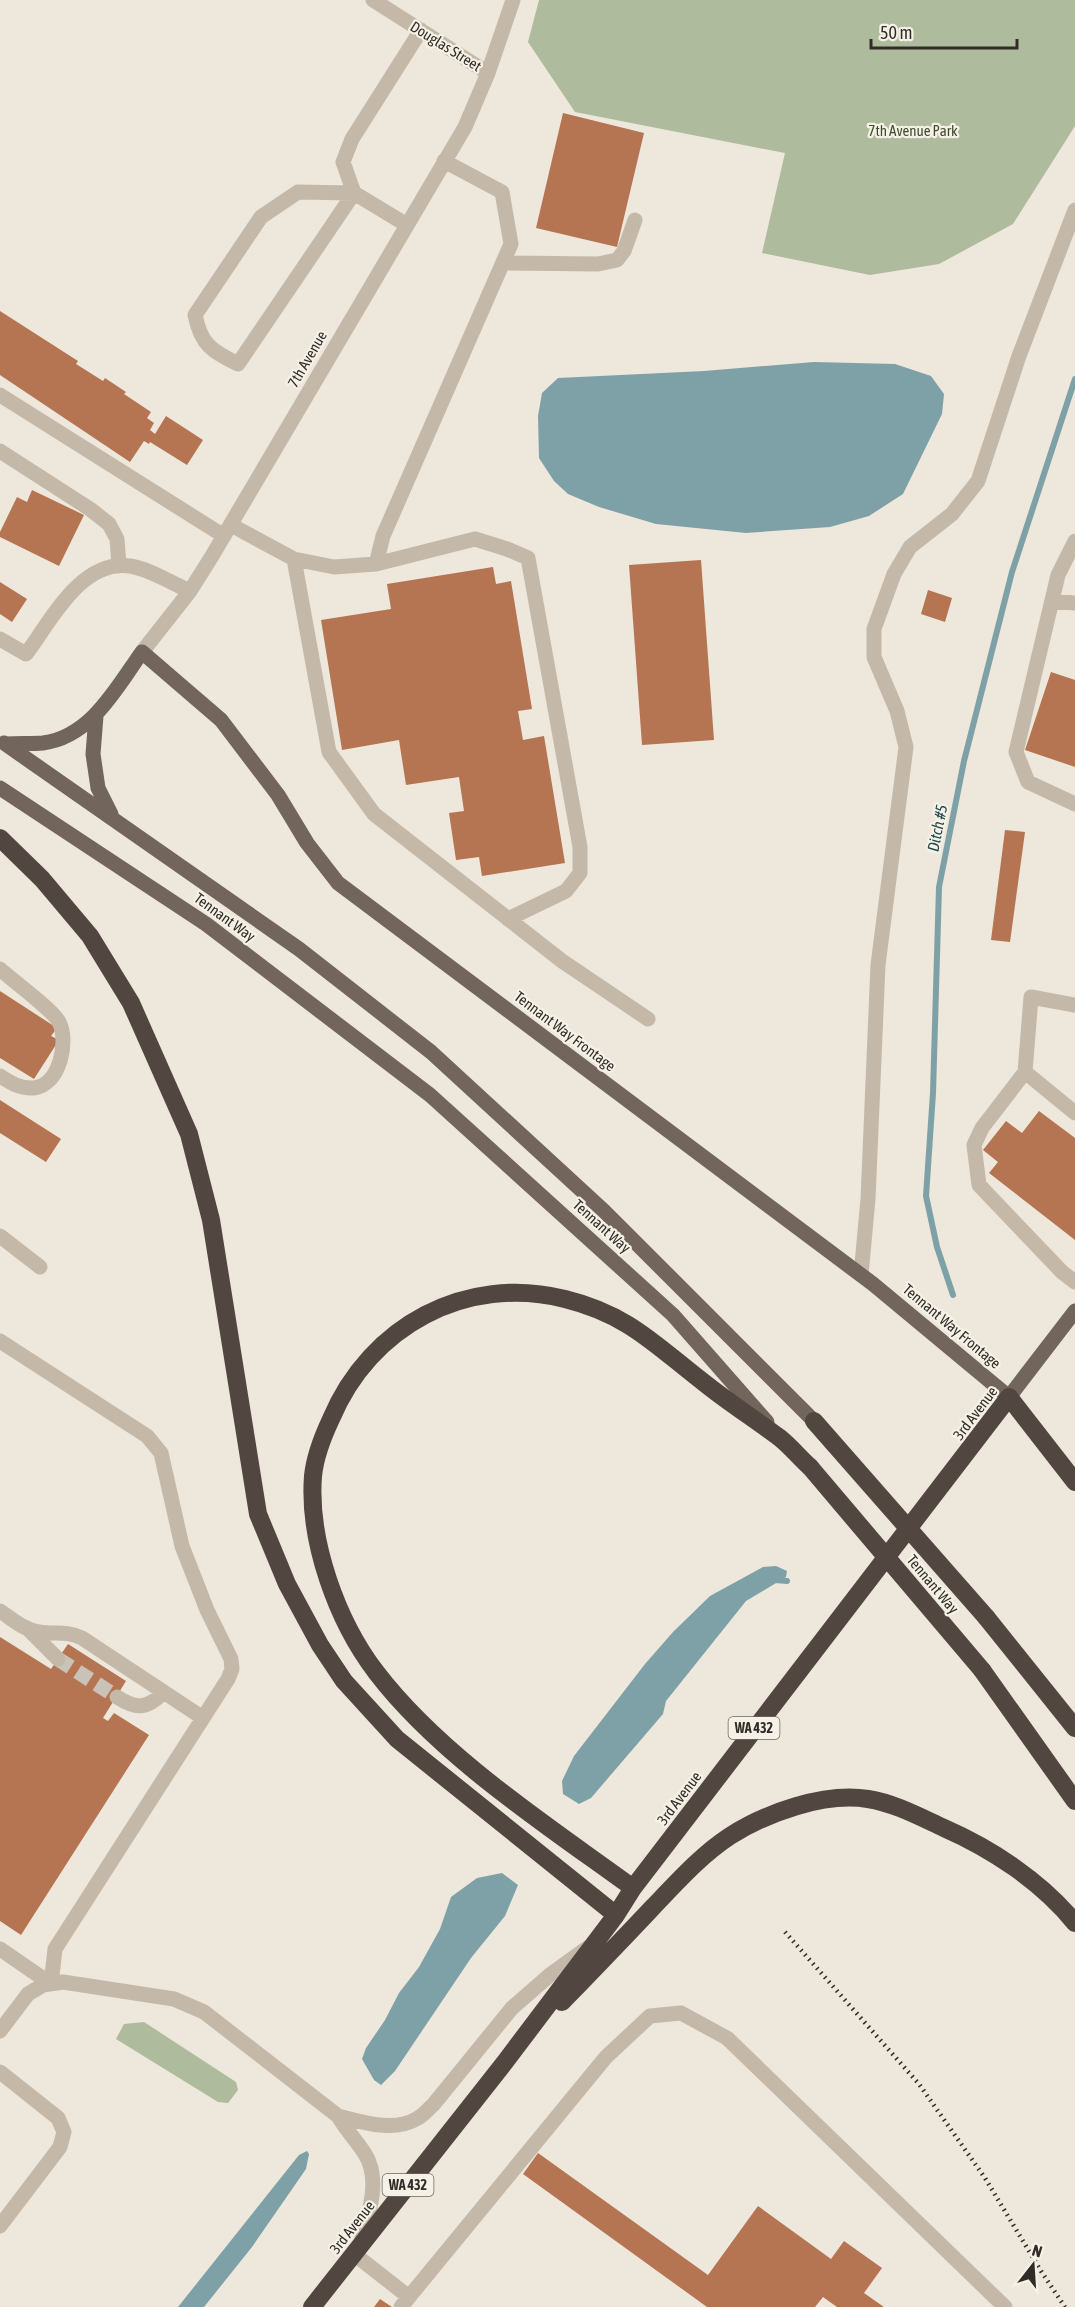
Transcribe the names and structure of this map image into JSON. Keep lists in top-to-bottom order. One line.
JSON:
{"streets":{"highway":["Tennant Way","3rd Avenue","WA 432"],"main road":["7th Avenue","Tennant Way Frontage"],"street":["Douglas Street"]},"crossings":[["Douglas Street","7th Avenue"],["7th Avenue","Tennant Way Frontage"],["Tennant Way Frontage","3rd Avenue"]],"water":["Ditch #5"],"parks":["7th Avenue Park"],"scale_bar":"50 m","north":"top"}
